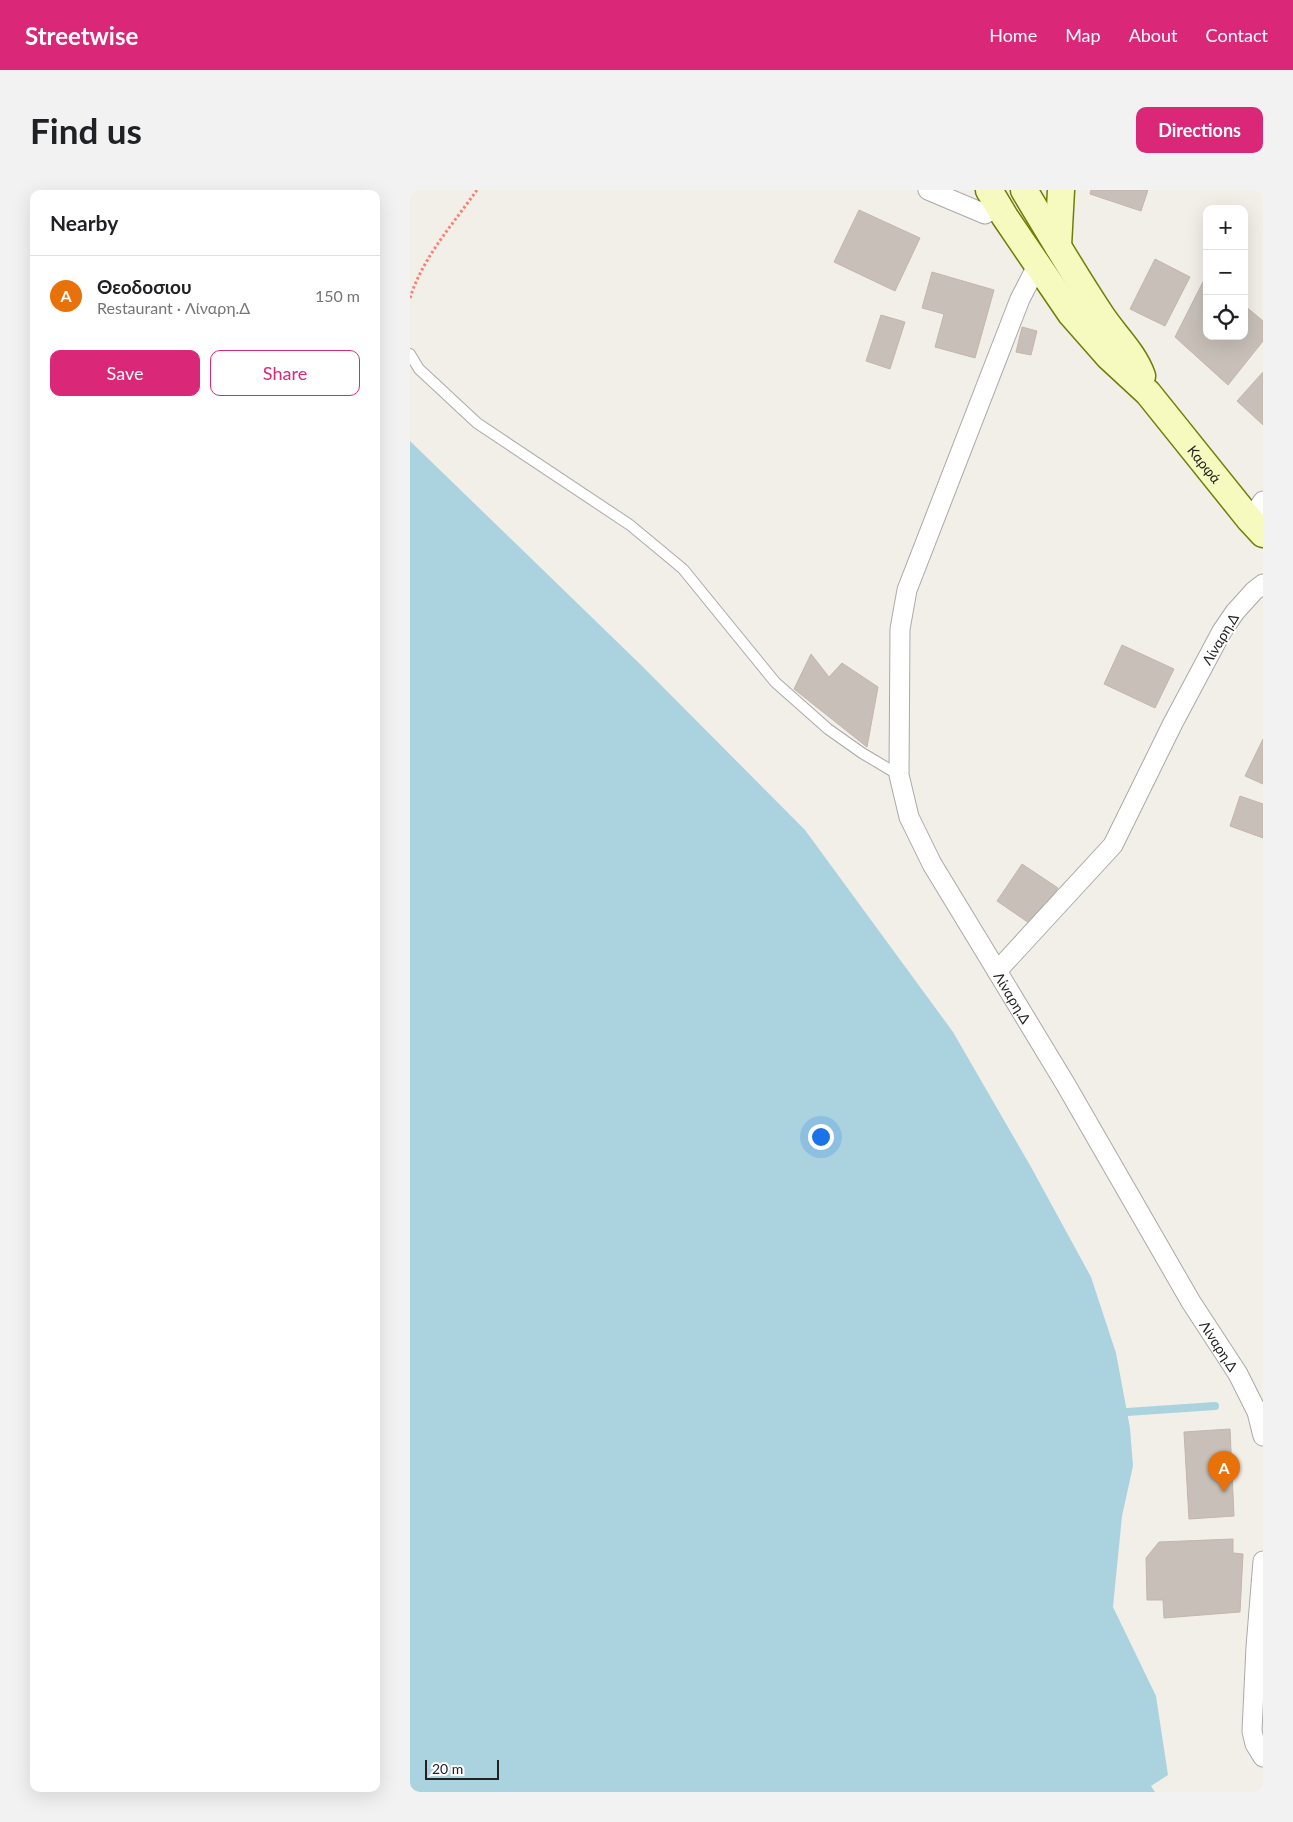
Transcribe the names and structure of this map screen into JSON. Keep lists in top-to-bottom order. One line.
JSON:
{"streets":{"main road":["Καρφά"],"street":["Λίναρη.Δ"]},"scale_bar":"20 m","page":{"header":"Streetwise","nav":["Home","Map","About","Contact"],"buttons":["Directions",["Save","Share"]],"title":"Find us","heading":"Nearby","map_buttons":["+","−"],"list":[{"mark":"A","name":"Θεοδοσιου","note":"Restaurant · Λίναρη.Δ","value":"150 m"}],"pins":"A","scale":"20 m"}}
